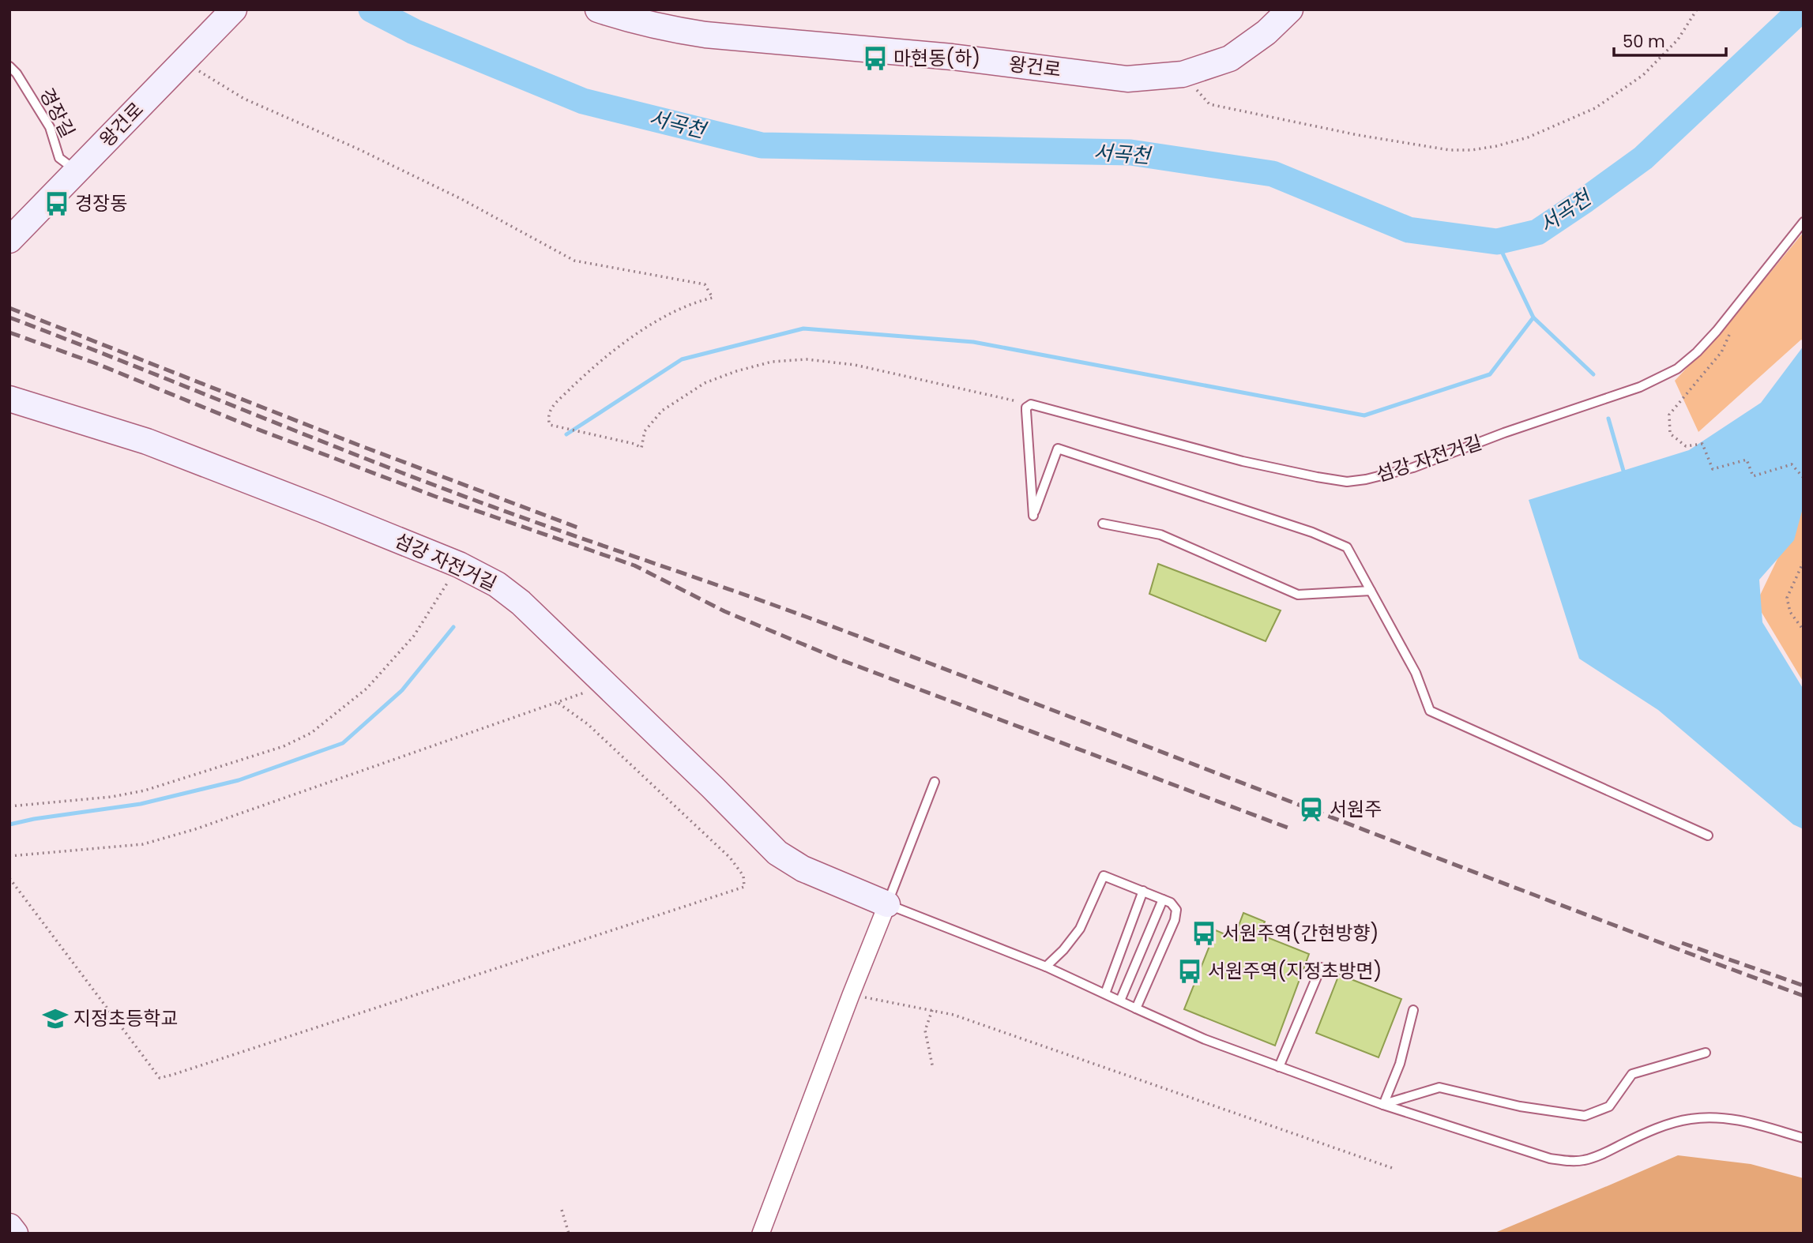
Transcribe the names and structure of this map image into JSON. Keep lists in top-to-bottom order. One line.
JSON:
{"streets":{"street":["왕건로","섬강 자전거길"],"lane":["경장길"]},"crossings":[["왕건로","경장길"]],"water":["서곡천"],"places":{"bus stop":["마현동(하)","경장동","서원주역(간현방향)","서원주역(지정초방면)"],"station":["서원주"],"school or university":["지정초등학교"]},"scale_bar":"50 m"}
